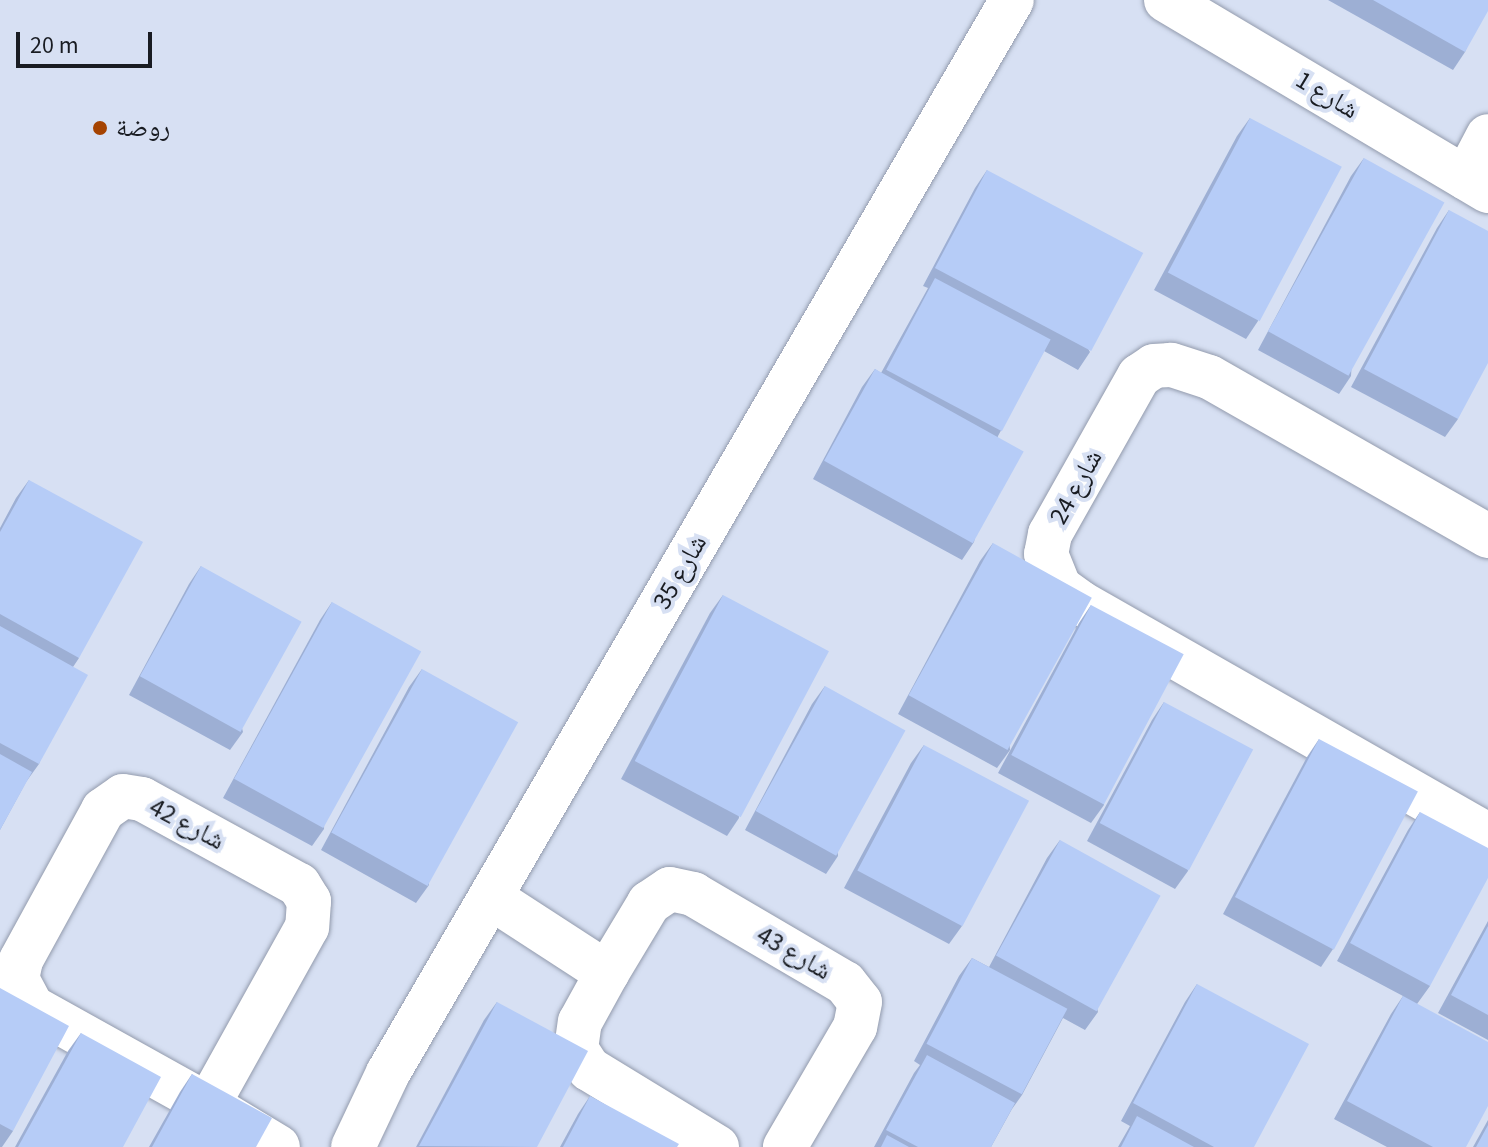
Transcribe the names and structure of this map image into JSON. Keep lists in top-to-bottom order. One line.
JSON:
{"streets":{"street":["شارع 1","شارع 24","شارع 35","شارع 42","شارع 43"]},"places":["روضة"],"scale_bar":"20 m"}
